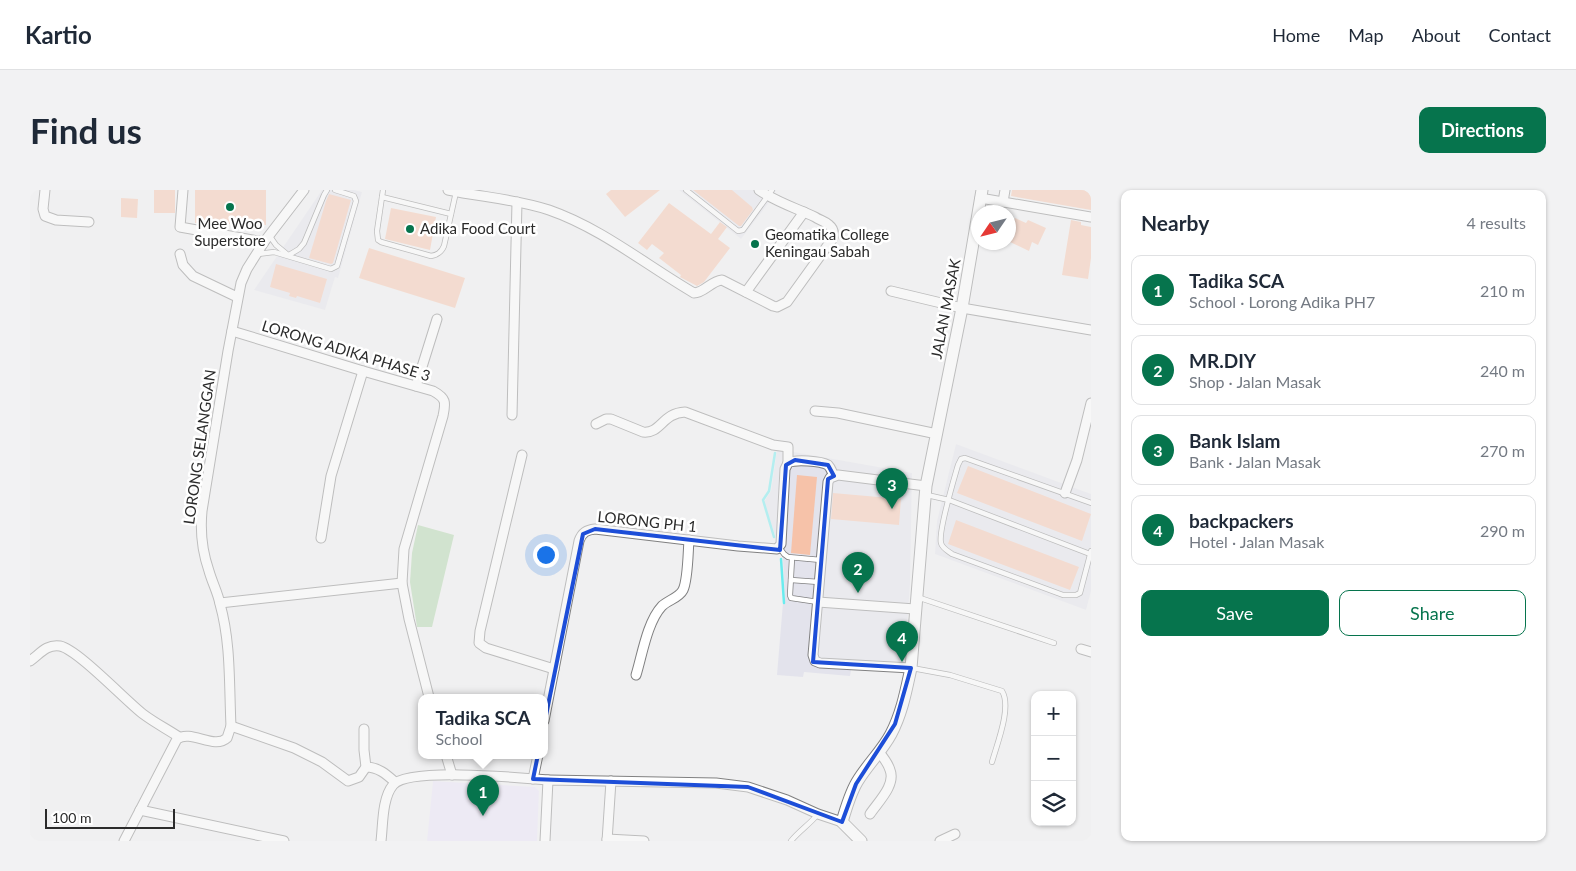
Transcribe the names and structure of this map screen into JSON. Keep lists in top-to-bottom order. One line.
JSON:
{"streets":{"street":["JALAN MASAK","LORONG ADIKA PHASE 3","LORONG SELANGGAN","LORONG PH 1"]},"crossings":[["LORONG ADIKA PHASE 3","LORONG SELANGGAN"]],"places":["Mee Woo Superstore","Adika Food Court","Geomatika College Keningau Sabah"],"scale_bar":"100 m","north":"bottom left","page":{"header":"Kartio","nav":["Home","Map","About","Contact"],"buttons":["Directions",["Save","Share"]],"title":"Find us","heading":["Nearby","4 results"],"list":[{"mark":"1","name":"Tadika SCA","note":"School · Lorong Adika PH7","value":"210 m"},{"mark":"2","name":"MR.DIY","note":"Shop · Jalan Masak","value":"240 m"},{"mark":"3","name":"Bank Islam","note":"Bank · Jalan Masak","value":"270 m"},{"mark":"4","name":"backpackers","note":"Hotel · Jalan Masak","value":"290 m"}],"pins":["3","2","4","1"],"map_buttons":["+","−"],"popup":["Tadika SCA","School"],"scale":"100 m"}}
